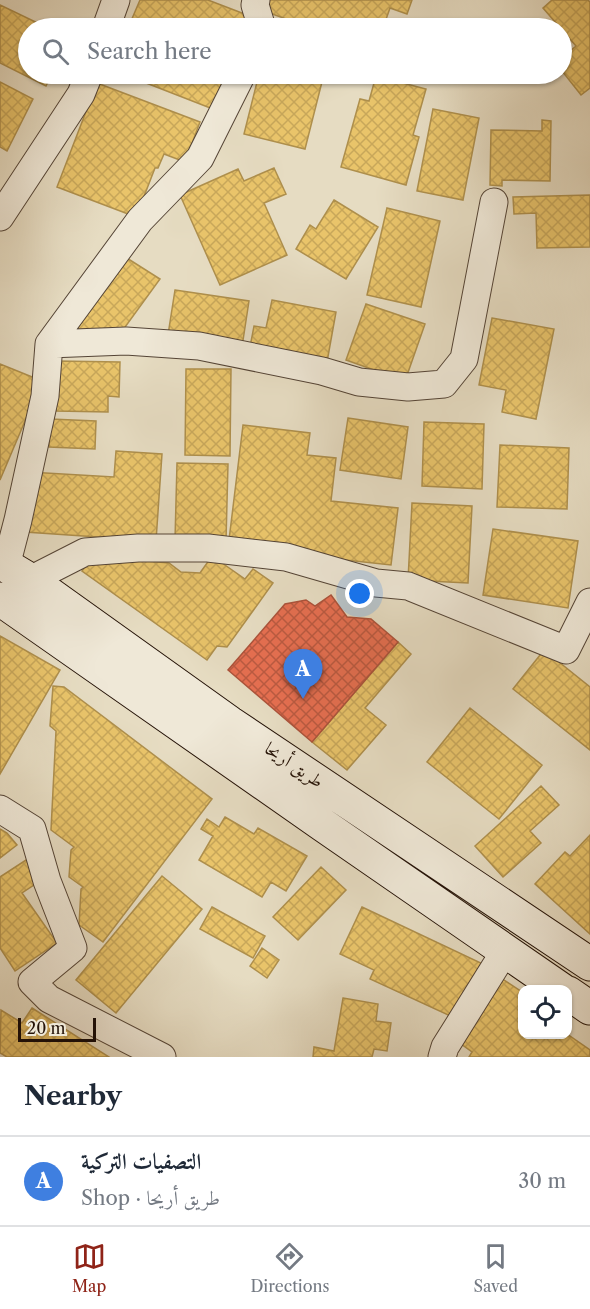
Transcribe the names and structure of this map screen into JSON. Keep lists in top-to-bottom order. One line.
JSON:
{"streets":{"main road":["طريق أريحا"]},"scale_bar":"20 m","page":{"search":"Search here","pins":"A","scale":"20 m","heading":"Nearby","list":[{"mark":"A","name":"التصفيات التركية","note":"Shop · طريق أريحا","value":"30 m"}],"nav":["Map","Directions","Saved"]}}
